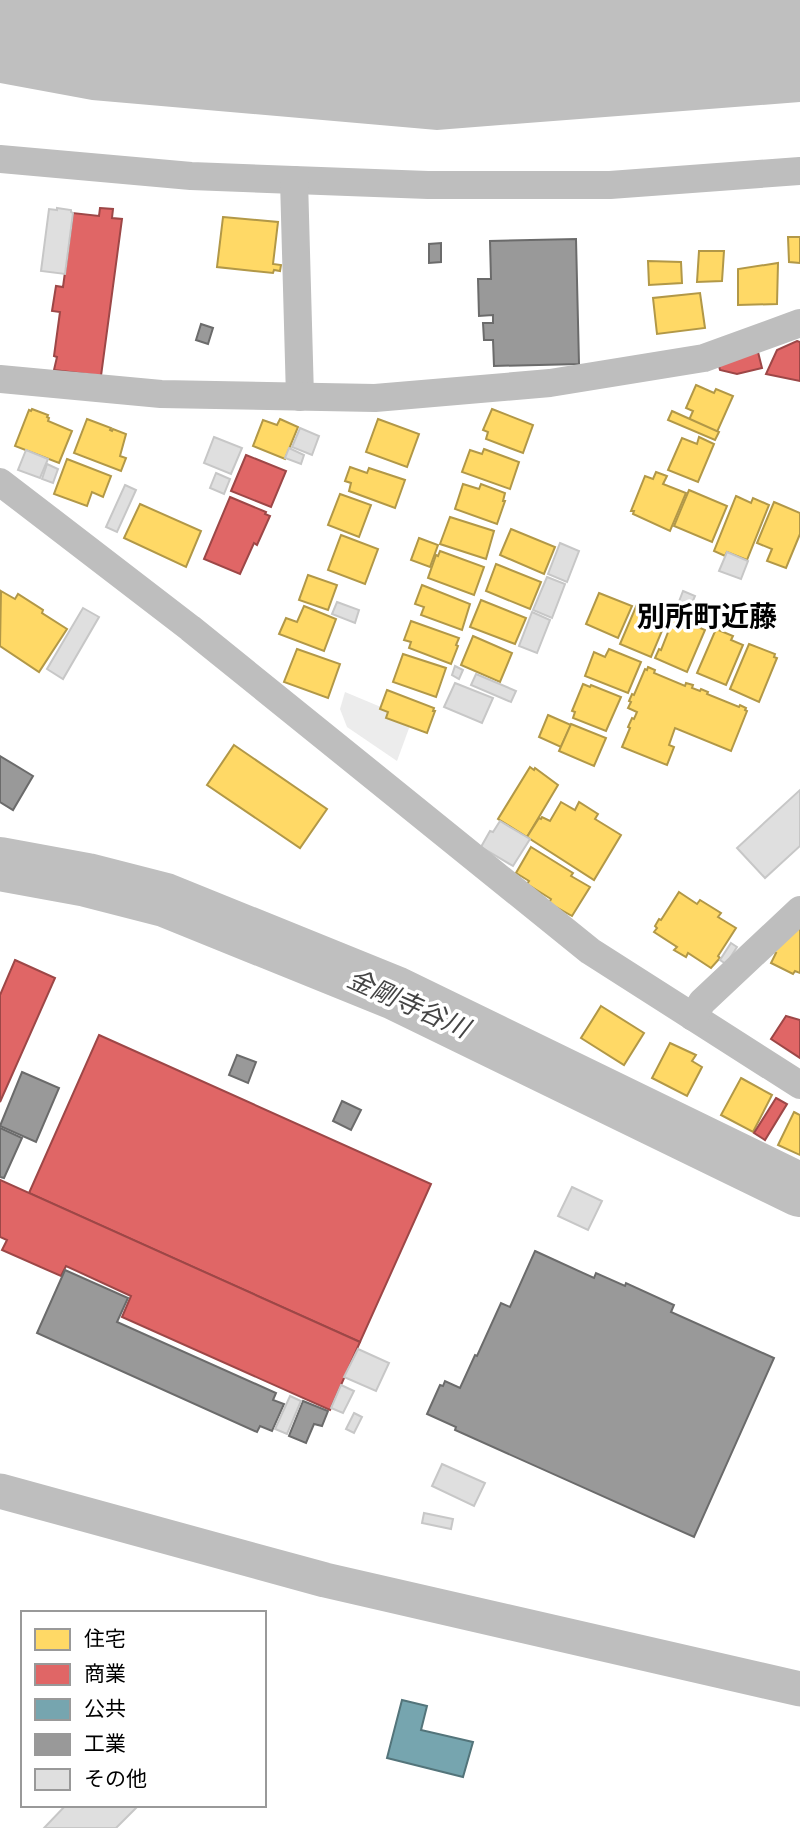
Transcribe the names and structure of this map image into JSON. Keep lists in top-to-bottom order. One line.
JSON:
{"districts":["別所町近藤"],"water":["金剛寺谷川"],"legend":["住宅","商業","公共","工業","その他"]}
